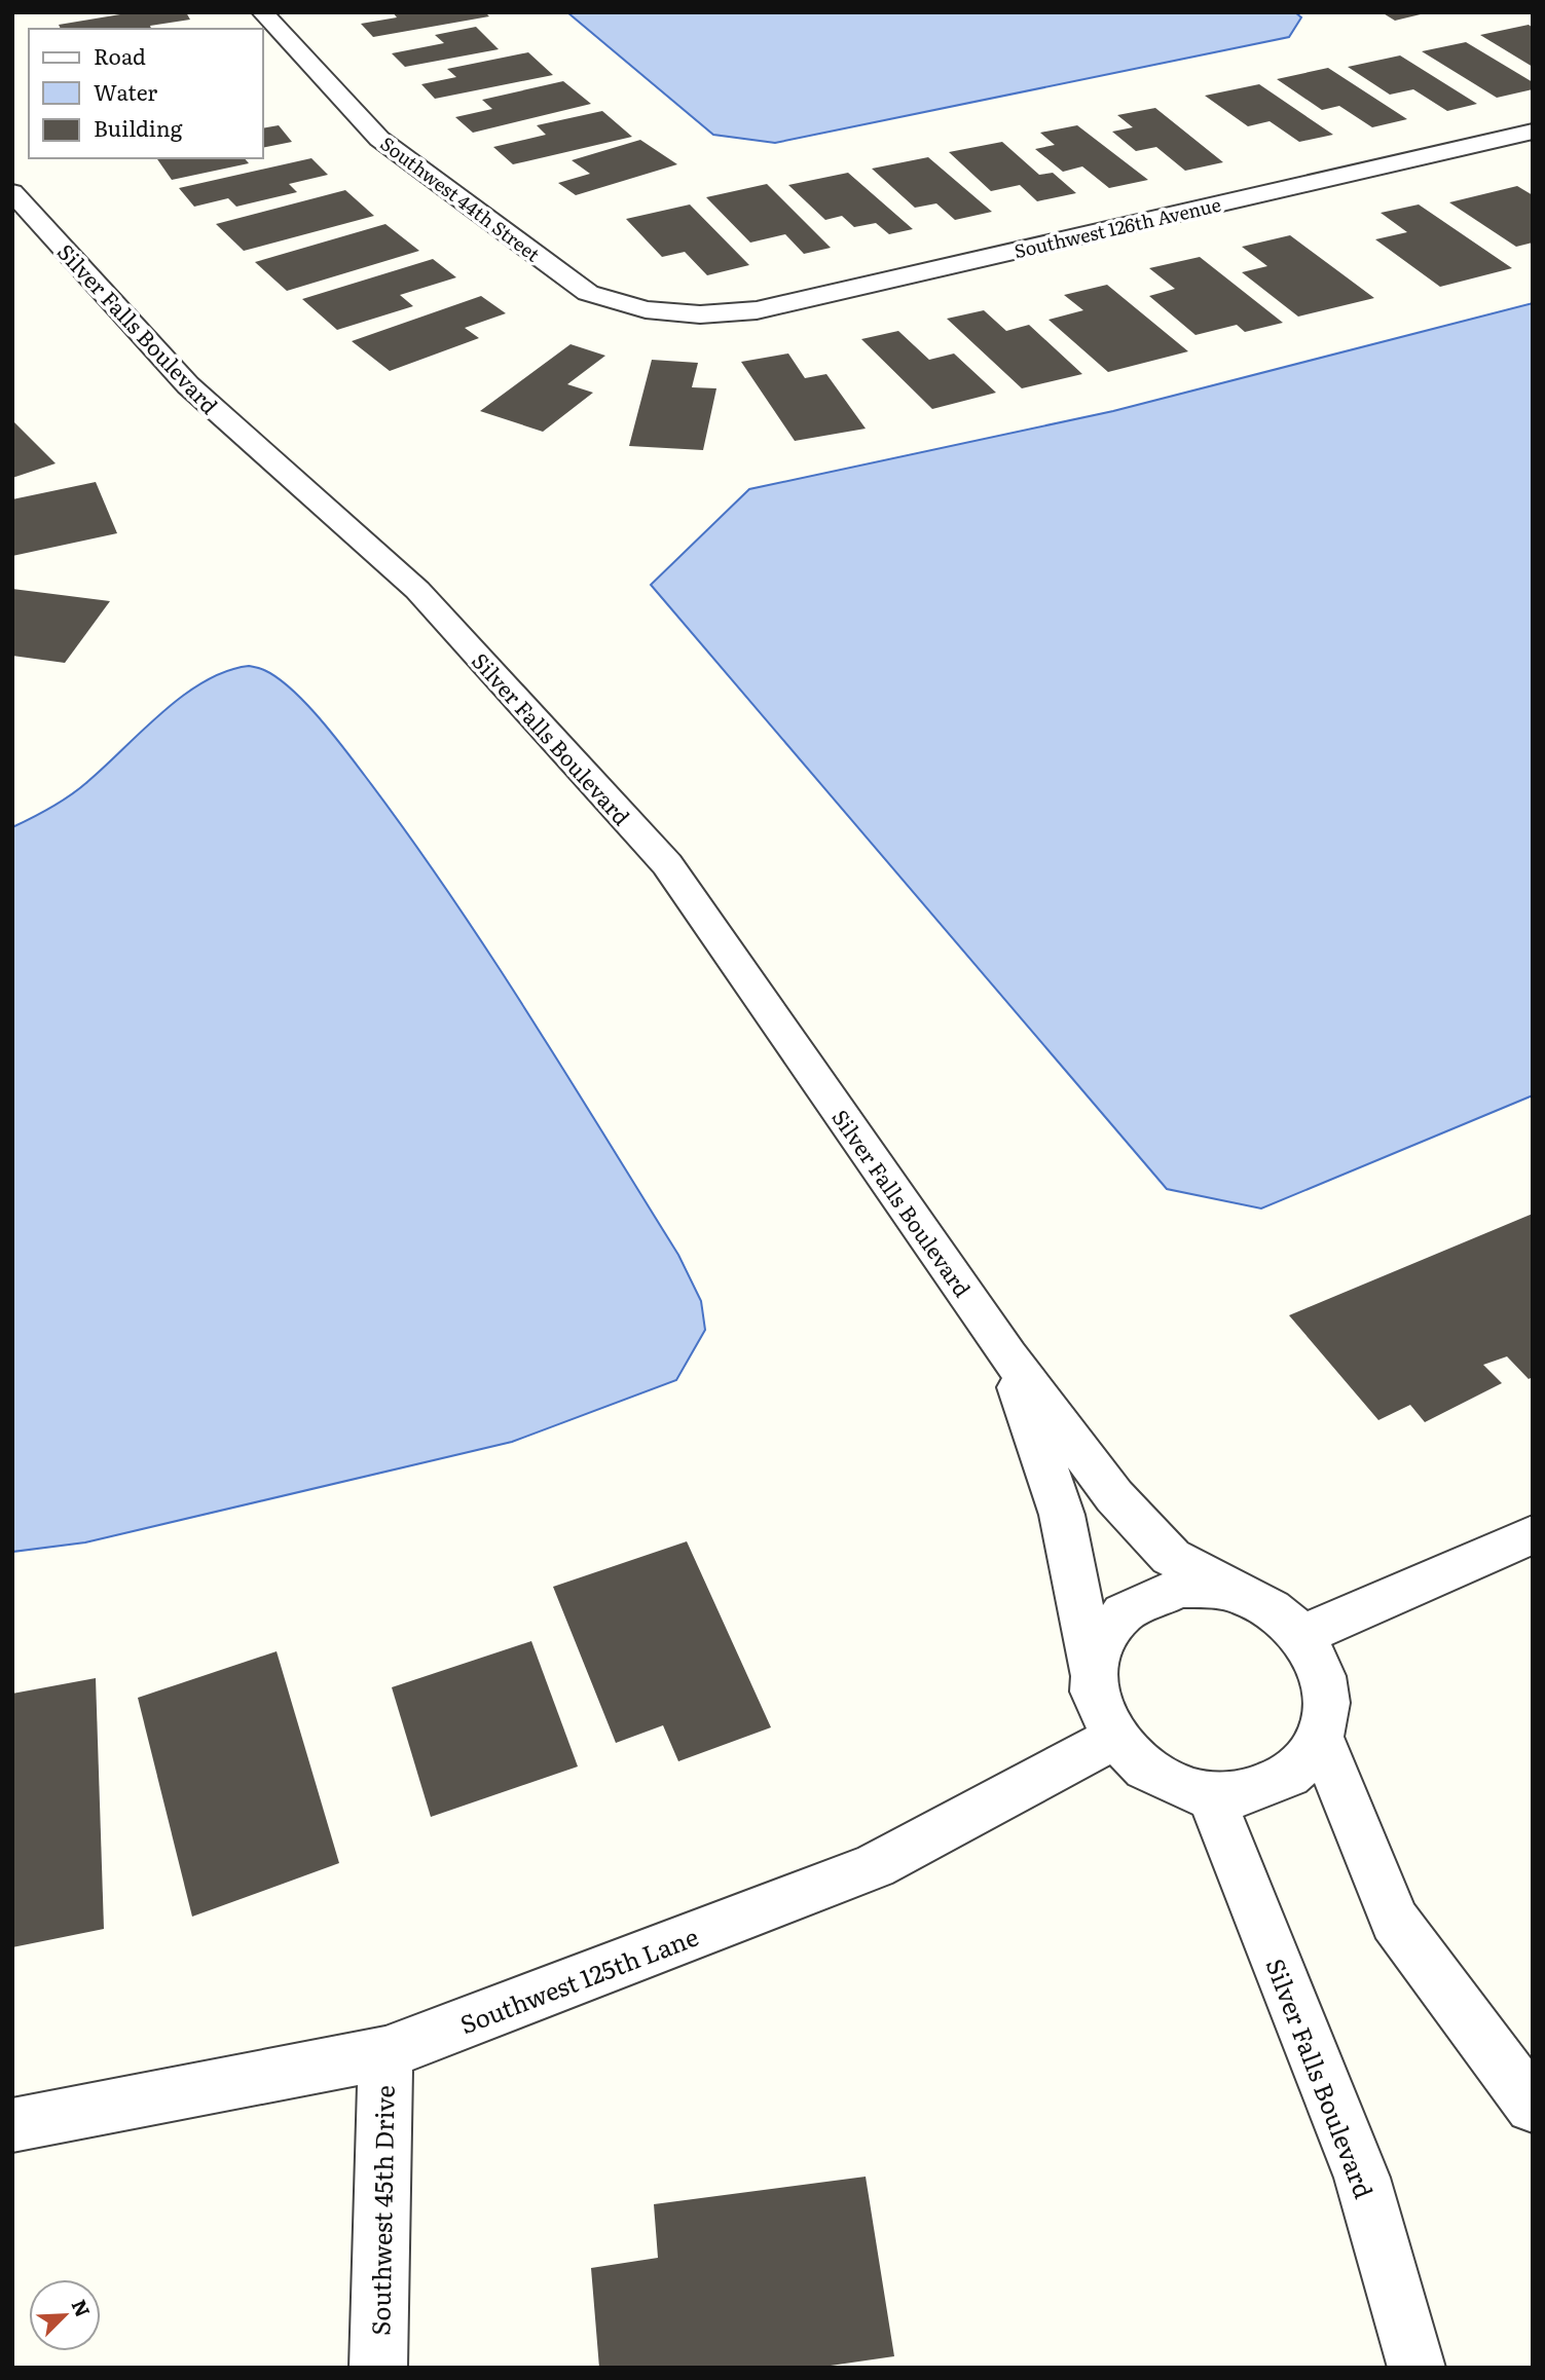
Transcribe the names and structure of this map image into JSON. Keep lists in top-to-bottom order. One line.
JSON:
{"streets":{"street":["Southwest 44th Street","Southwest 126th Avenue","Silver Falls Boulevard","Southwest 125th Lane","Southwest 45th Drive"]},"crossings":[["Southwest 44th Street","Southwest 126th Avenue"],["Silver Falls Boulevard","Southwest 125th Lane"],["Southwest 125th Lane","Southwest 45th Drive"]],"legend":["Road","Water","Building"],"north":"top right"}
